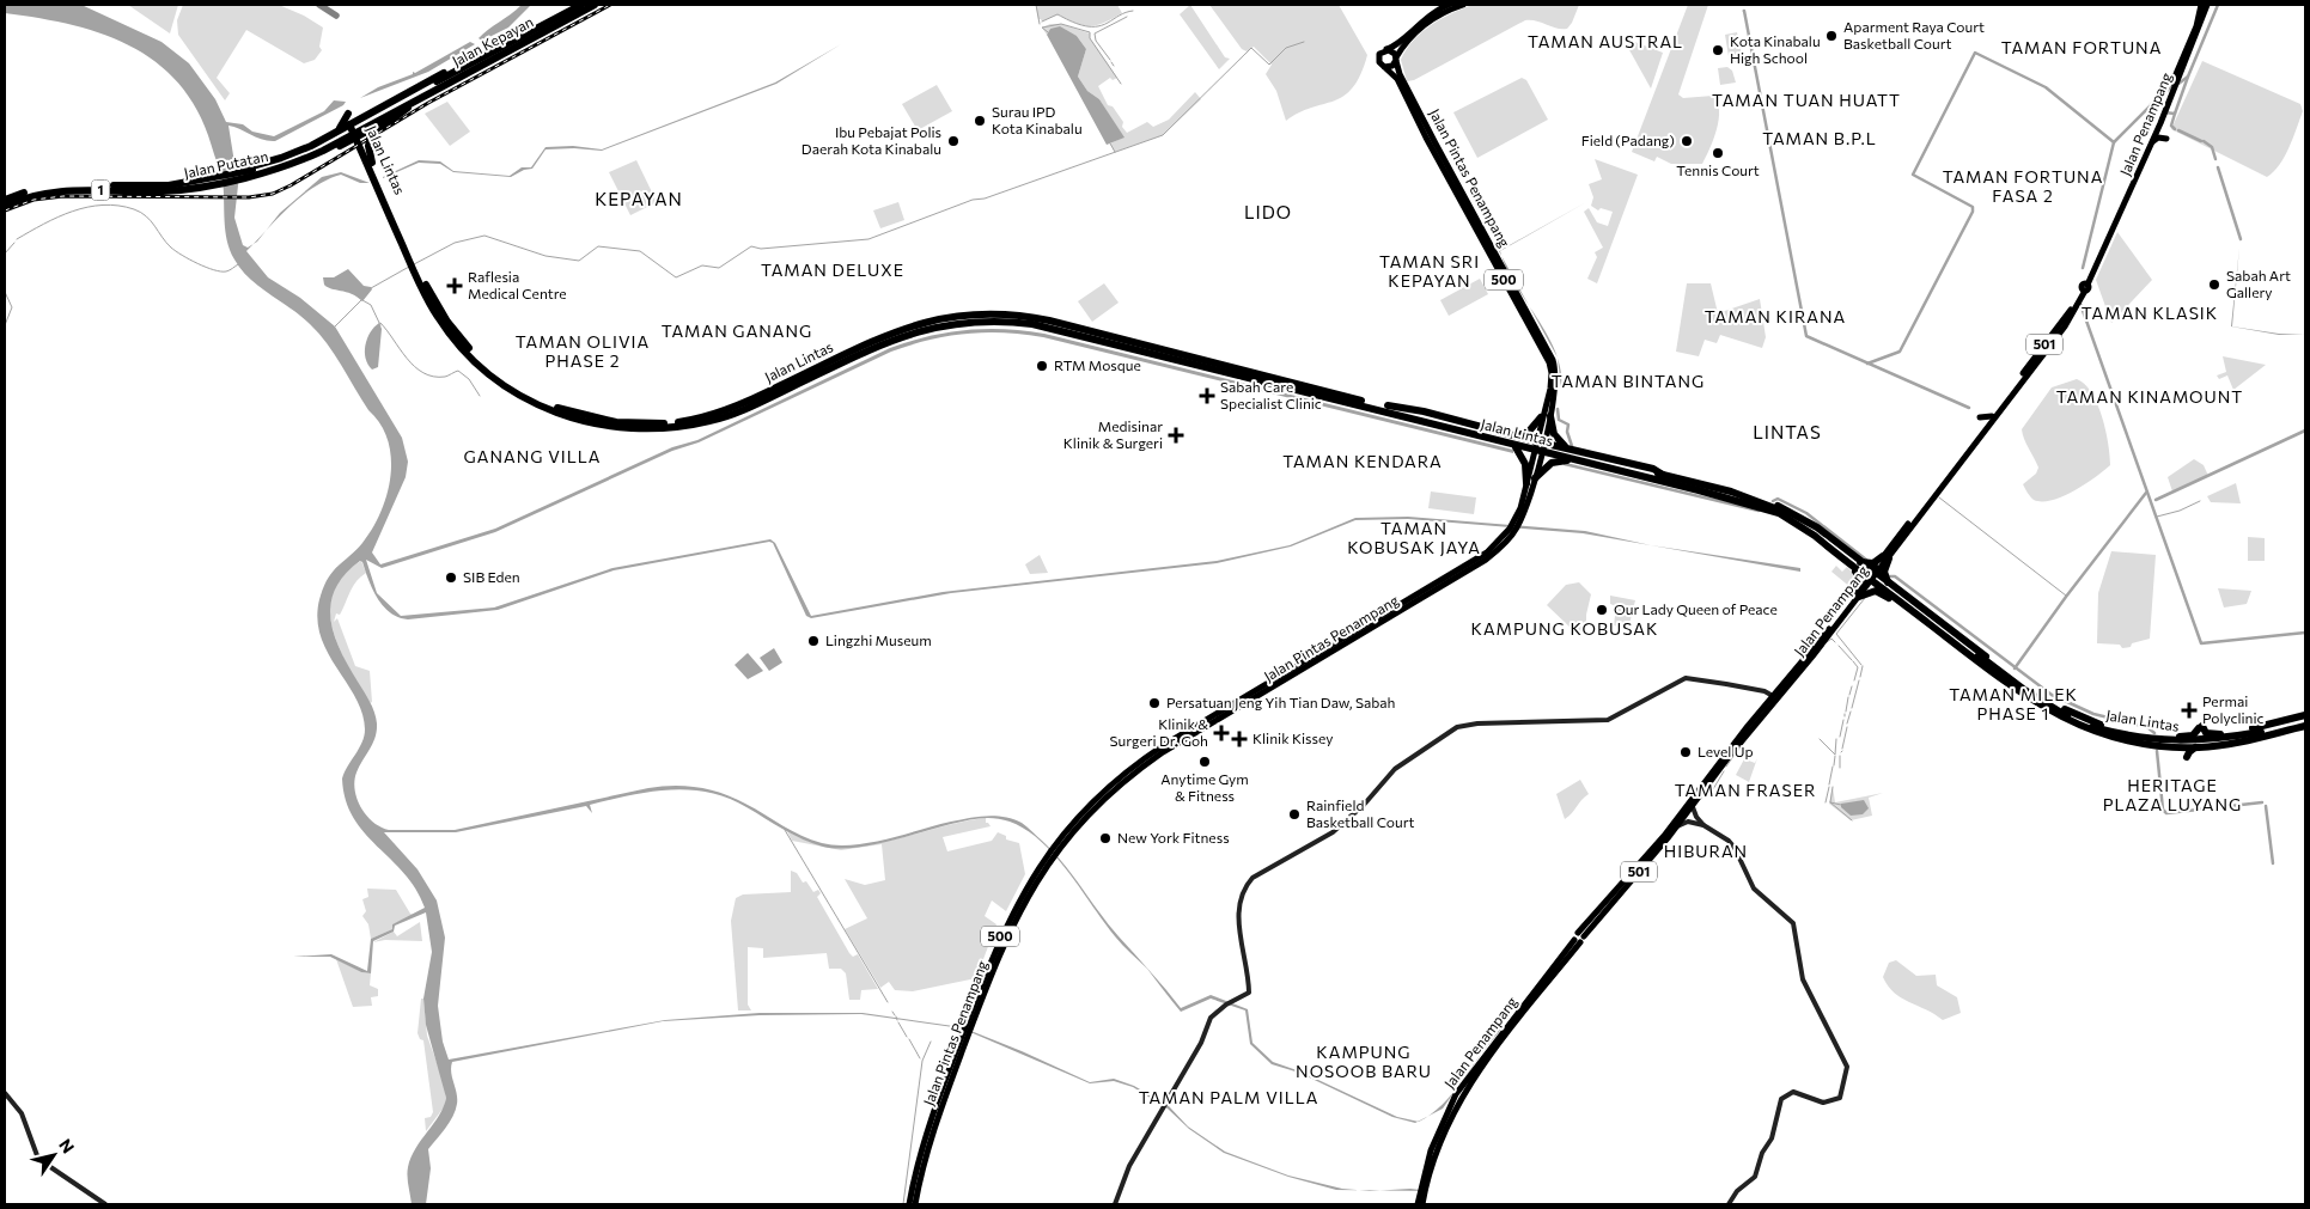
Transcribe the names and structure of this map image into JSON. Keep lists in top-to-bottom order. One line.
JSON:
{"streets":{"highway":["Jalan Kepayan","Jalan Lintas","Jalan Putatan","1"],"main road":["Jalan Penampang","Jalan Pintas Penampang","500","501"]},"crossings":[["Jalan Kepayan","Jalan Putatan"],["Jalan Penampang","Jalan Lintas"],["Jalan Lintas","Jalan Pintas Penampang"]],"districts":["TAMAN AUSTRAL","TAMAN FORTUNA","TAMAN TUAN HUATT","TAMAN B.P.L","TAMAN FORTUNA FASA 2","KEPAYAN","LIDO","TAMAN SRI KEPAYAN","TAMAN DELUXE","TAMAN KLASIK","TAMAN KIRANA","TAMAN GANANG","TAMAN OLIVIA PHASE 2","TAMAN BINTANG","TAMAN KINAMOUNT","LINTAS","GANANG VILLA","TAMAN KENDARA","TAMAN KOBUSAK JAYA","KAMPUNG KOBUSAK","TAMAN MILEK PHASE 1","HERITAGE PLAZA LUYANG","TAMAN FRASER","HIBURAN","KAMPUNG NOSOOB BARU","TAMAN PALM VILLA"],"places":{"other":["Aparment Raya Court Basketball Court","Kota Kinabalu High School","Surau IPD Kota Kinabalu","Ibu Pebajat Polis Daerah Kota Kinabalu","Field (Padang)","Tennis Court","Sabah Art Gallery","RTM Mosque","SIB Eden","Our Lady Queen of Peace","Lingzhi Museum","Persatuan Jeng Yih Tian Daw, Sabah","Level Up","Anytime Gym & Fitness","Rainfield Basketball Court","New York Fitness"],"health":["Raflesia Medical Centre","Sabah Care Specialist Clinic","Medisinar Klinik & Surgeri","Permai Polyclinic","Klinik & Surgeri Dr. Goh","Klinik Kissey"]},"north":"top right"}
